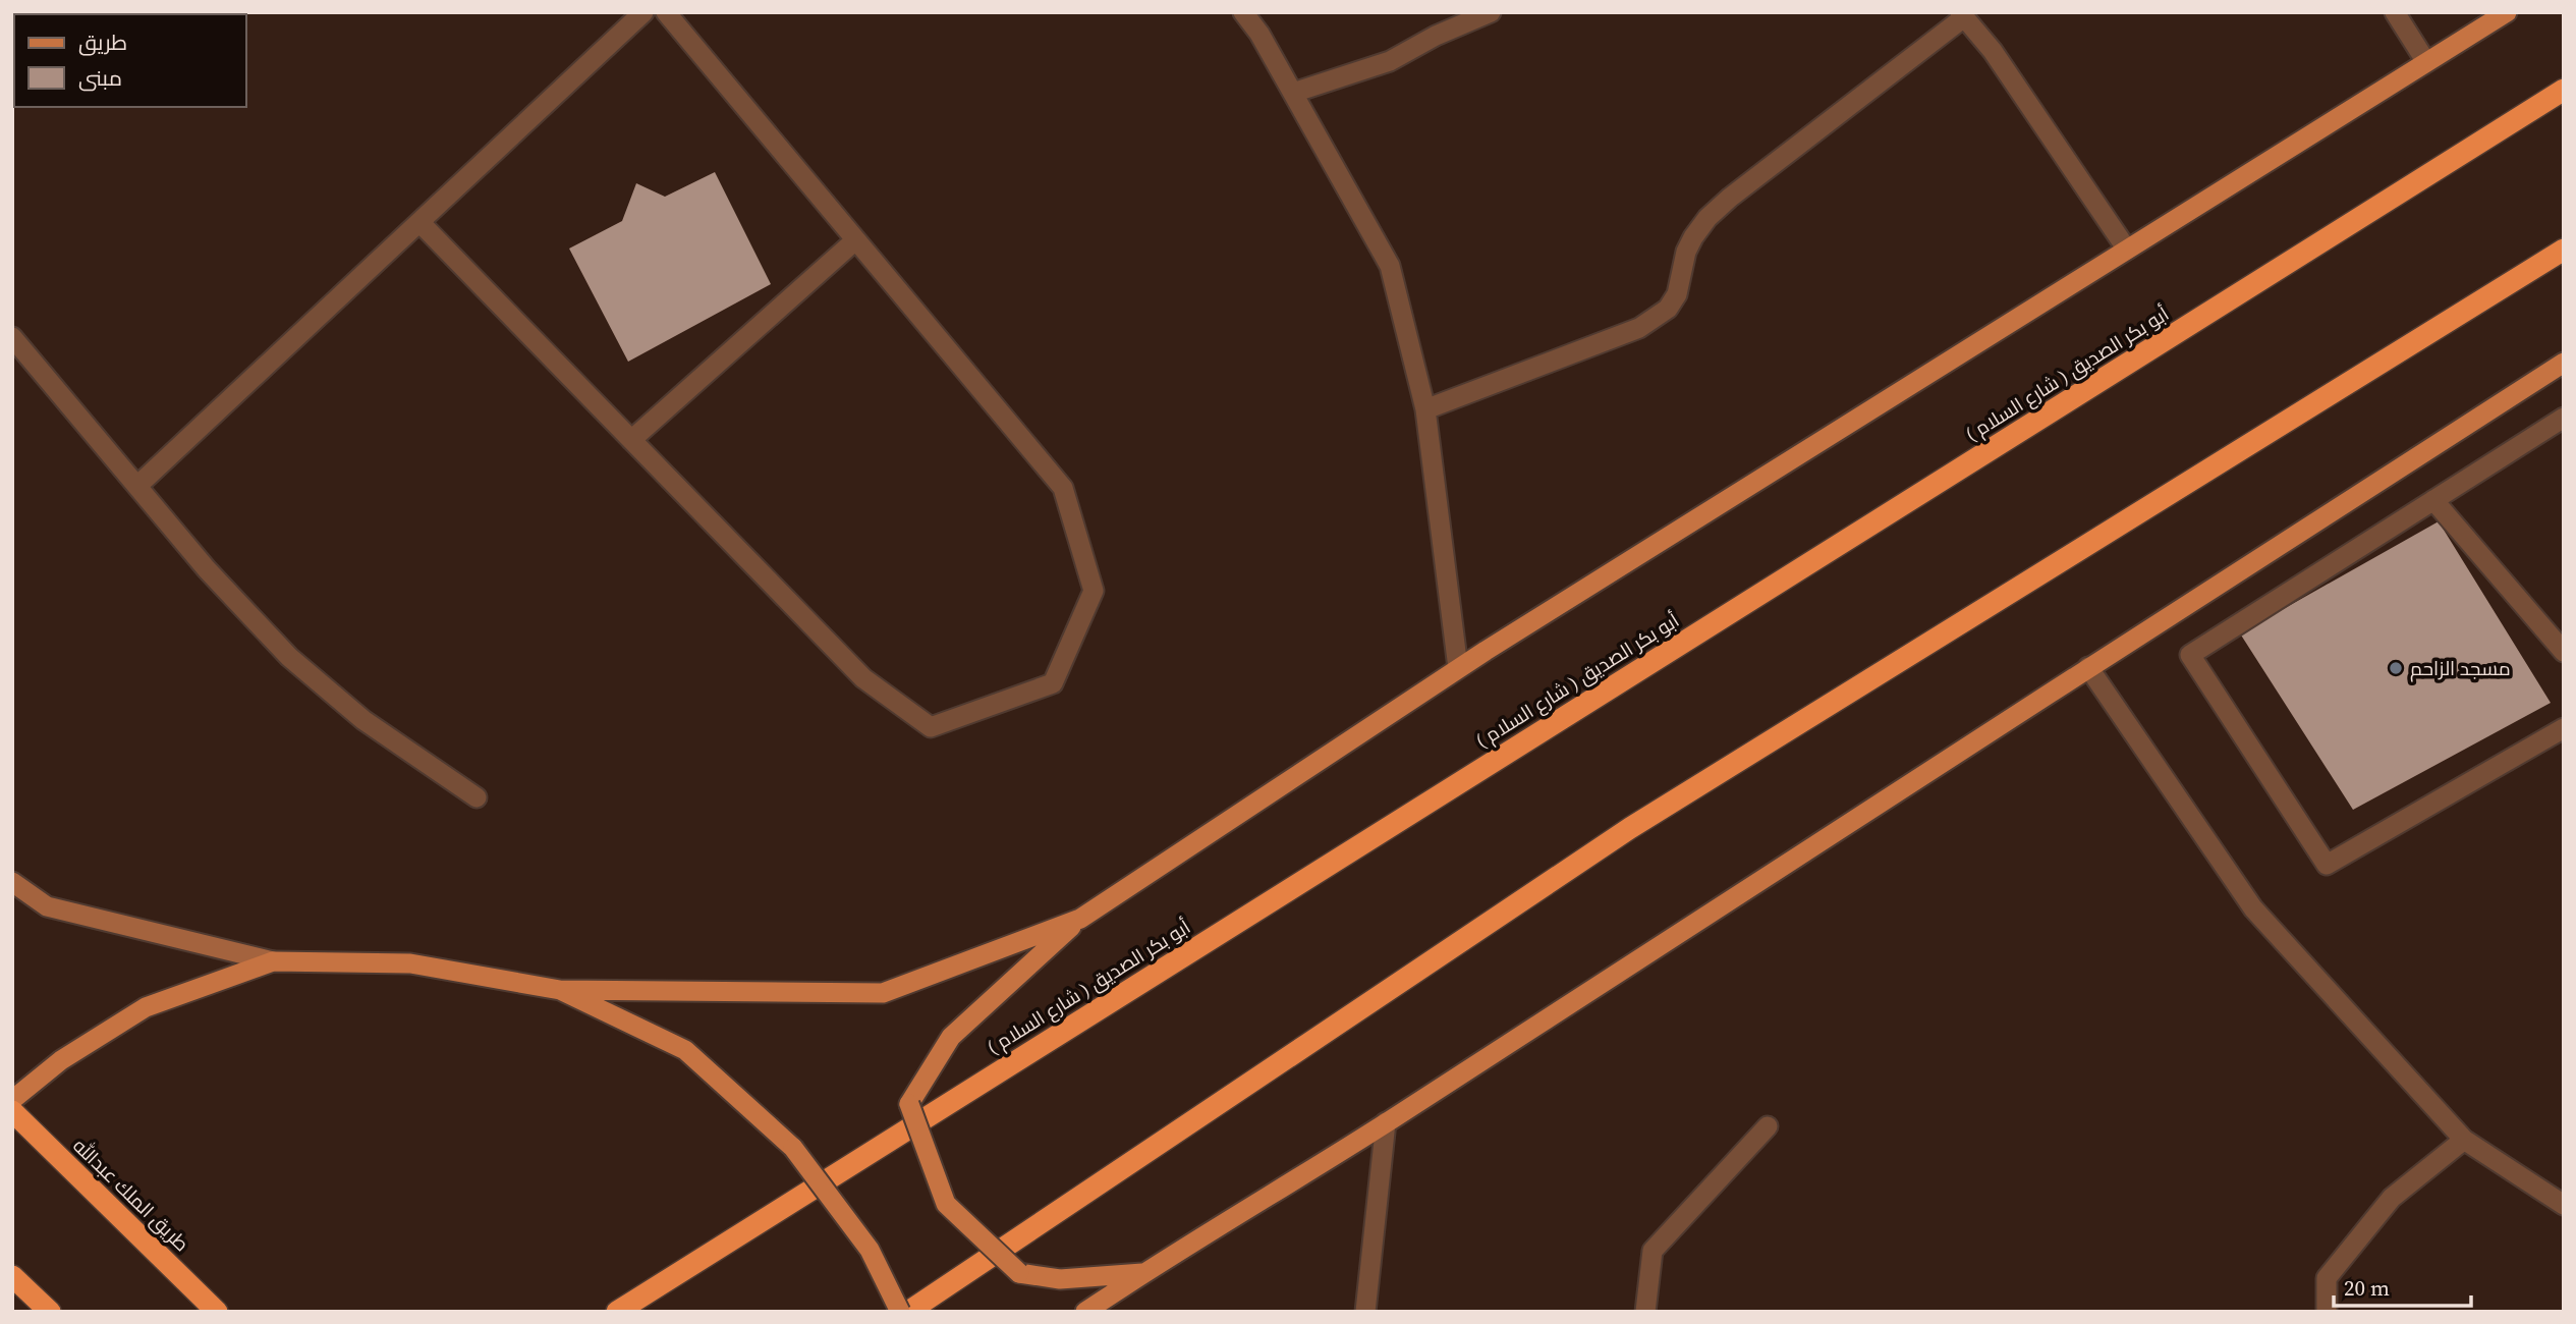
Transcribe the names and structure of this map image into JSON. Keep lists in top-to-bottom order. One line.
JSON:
{"streets":{"highway":["( شارع السلام ) أبو بكر الصديق","طريق الملك عبدالله"]},"places":["مسجد الزاحم"],"legend":["طريق","مبنى"],"scale_bar":"20 m"}
